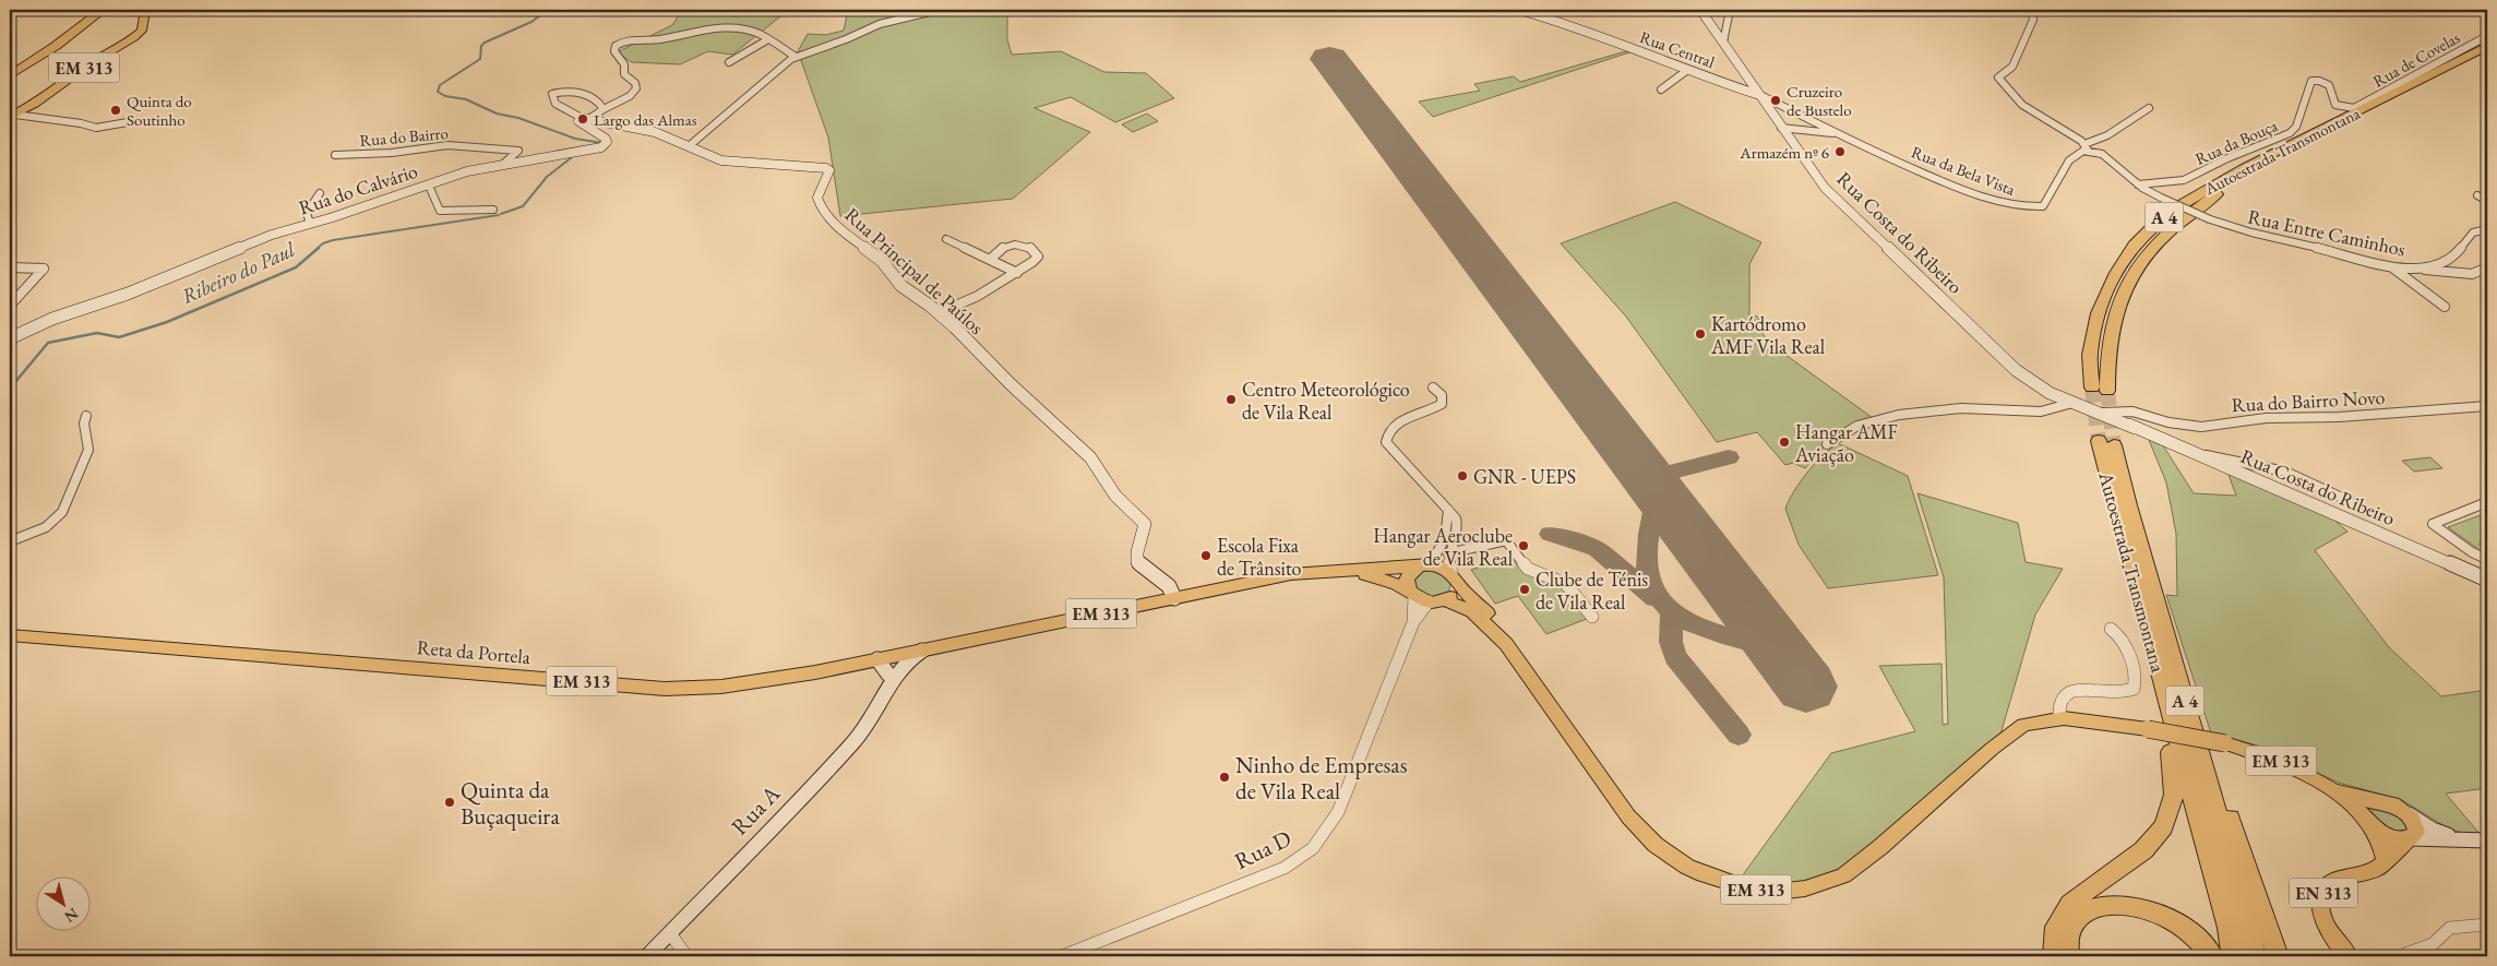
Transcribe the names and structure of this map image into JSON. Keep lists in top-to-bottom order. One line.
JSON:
{"streets":{"highway":["Autoestrada Transmontana","A 4"],"main road":["EM 313","Reta da Portela","EN 313"],"street":["Rua Central","Rua de Covelas","Rua do Bairro","Rua da Bouça","Rua da Bela Vista","Rua do Calvário","Rua Costa do Ribeiro","Rua Entre Caminhos","Rua Principal de Paúlos","Rua do Bairro Novo","Rua A","Rua D"]},"crossings":[["Rua de Covelas","Rua da Bouça"],["EM 313","Rua Principal de Paúlos"],["EM 313","Reta da Portela"],["Rua do Bairro","Rua do Calvário"],["Rua da Bouça","Rua Entre Caminhos"],["Rua da Bela Vista","Rua Costa do Ribeiro"],["Rua do Calvário","Rua Principal de Paúlos"],["Rua Costa do Ribeiro","Rua do Bairro Novo"],["Reta da Portela","Rua A"]],"water":["Ribeiro do Paul"],"places":["Cruzeiro de Bustelo","Quinta do Soutinho","Largo das Almas","Armazém nº 6","Kartódromo AMF Vila Real","Centro Meteorológico de Vila Real","Hangar AMF Aviação","GNR - UEPS","Hangar Aeroclube de Vila Real","Escola Fixa de Trânsito","Clube de Ténis de Vila Real","Ninho de Empresas de Vila Real","Quinta da Buçaqueira"],"north":"bottom right"}
